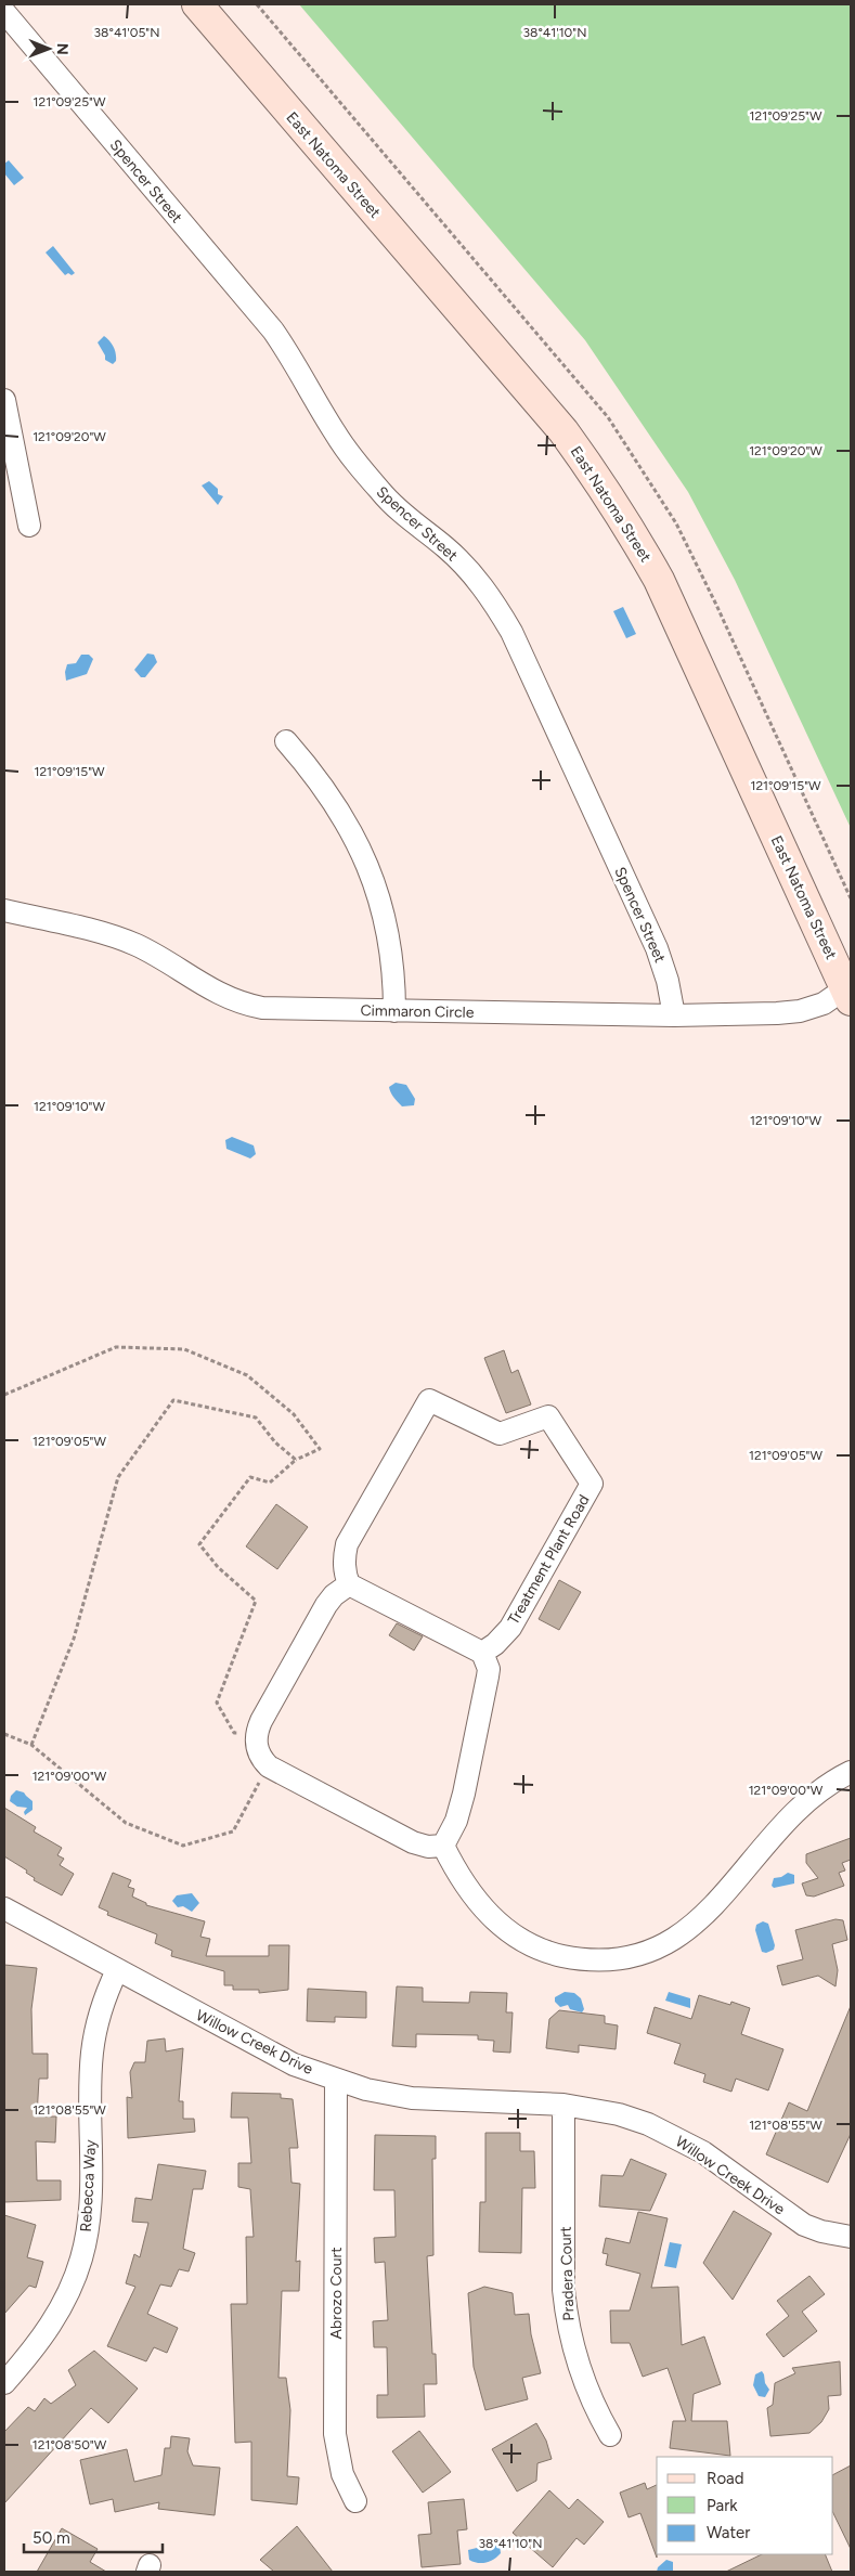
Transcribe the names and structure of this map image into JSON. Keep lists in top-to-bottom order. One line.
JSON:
{"streets":{"main road":["East Natoma Street"],"street":["Spencer Street","Cimmaron Circle","Treatment Plant Road","Willow Creek Drive","Rebecca Way","Pradera Court","Abrozo Court"]},"crossings":[["East Natoma Street","Cimmaron Circle"],["Spencer Street","Cimmaron Circle"],["Willow Creek Drive","Rebecca Way"],["Willow Creek Drive","Pradera Court"],["Willow Creek Drive","Abrozo Court"]],"legend":["Road","Park","Water"],"scale_bar":"50 m","north":"right","coordinates":["38°41'05\"N","38°41'10\"N","121°09'25\"W","121°09'20\"W","121°09'15\"W","121°09'10\"W","121°09'05\"W","121°09'00\"W","121°08'55\"W","121°08'50\"W"]}
